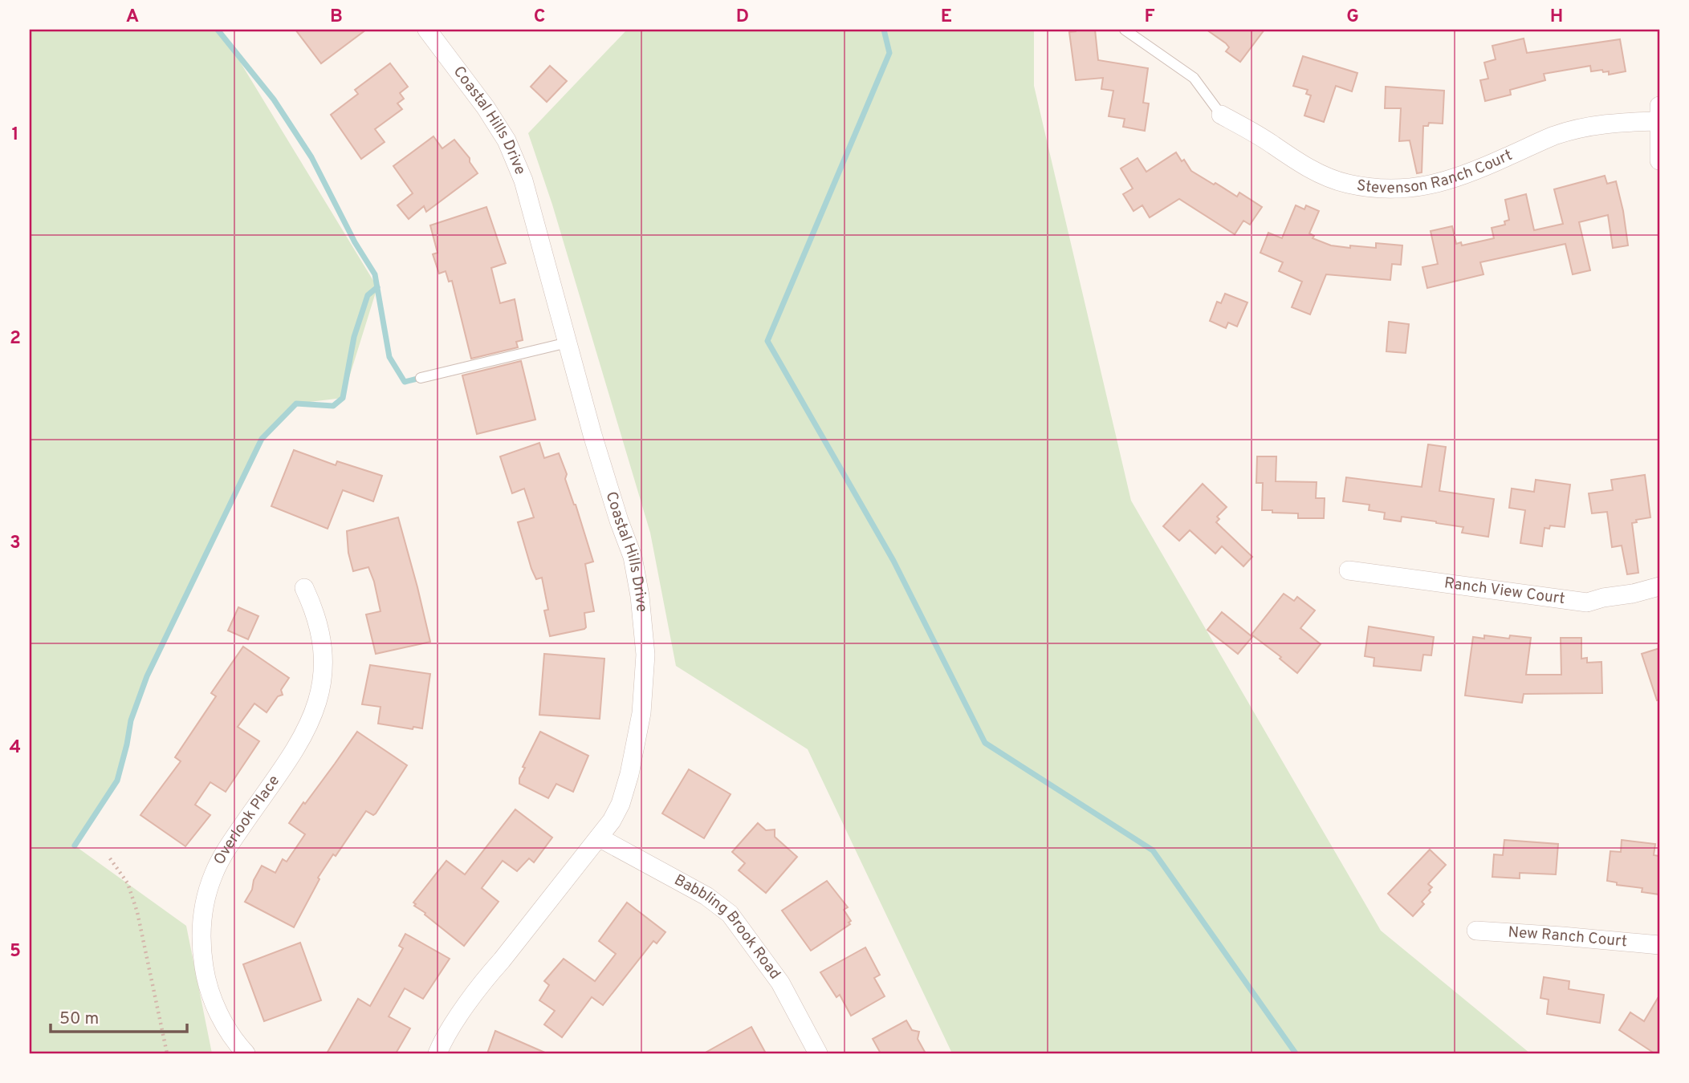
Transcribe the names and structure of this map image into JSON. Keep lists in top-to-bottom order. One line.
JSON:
{"streets":{"street":["Coastal Hills Drive","Stevenson Ranch Court","Ranch View Court","Overlook Place","Babbling Brook Road","New Ranch Court"]},"crossings":[["Coastal Hills Drive","Babbling Brook Road"]],"scale_bar":"50 m","grid":{"columns":["A","B","C","D","E","F","G","H"],"rows":["1","2","3","4","5"]}}
